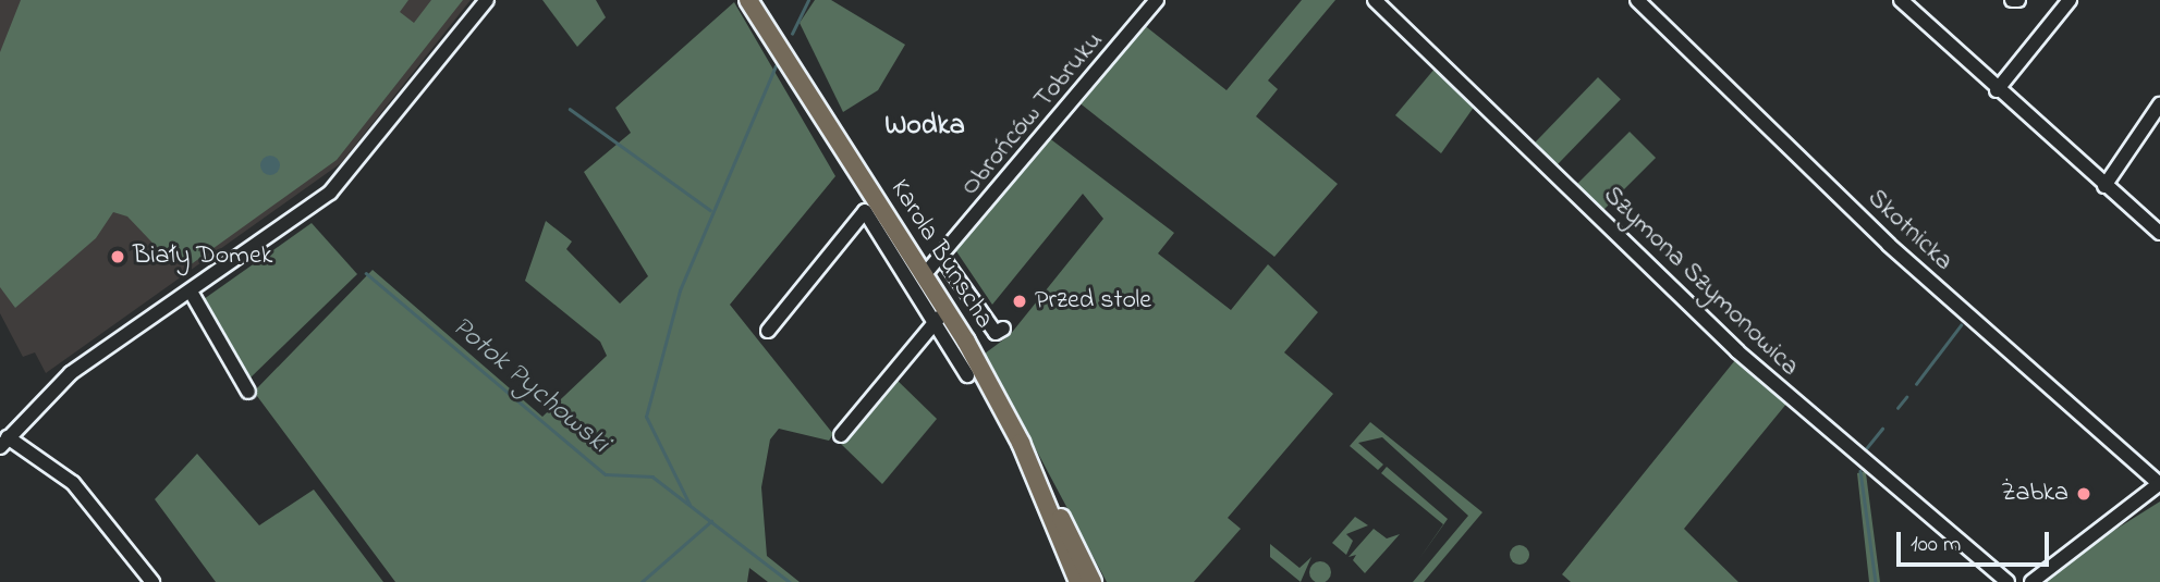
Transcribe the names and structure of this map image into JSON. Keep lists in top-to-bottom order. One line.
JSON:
{"streets":{"main road":["Karola Bunscha"],"street":["Obrońców Tobruku","Skotnicka","Szymona Szymonowica"]},"crossings":[["Obrońców Tobruku","Karola Bunscha"]],"districts":["Wodka"],"water":["Potok Pychowski"],"places":["Biały Domek","Przed stole","Żabka"],"scale_bar":"100 m"}
